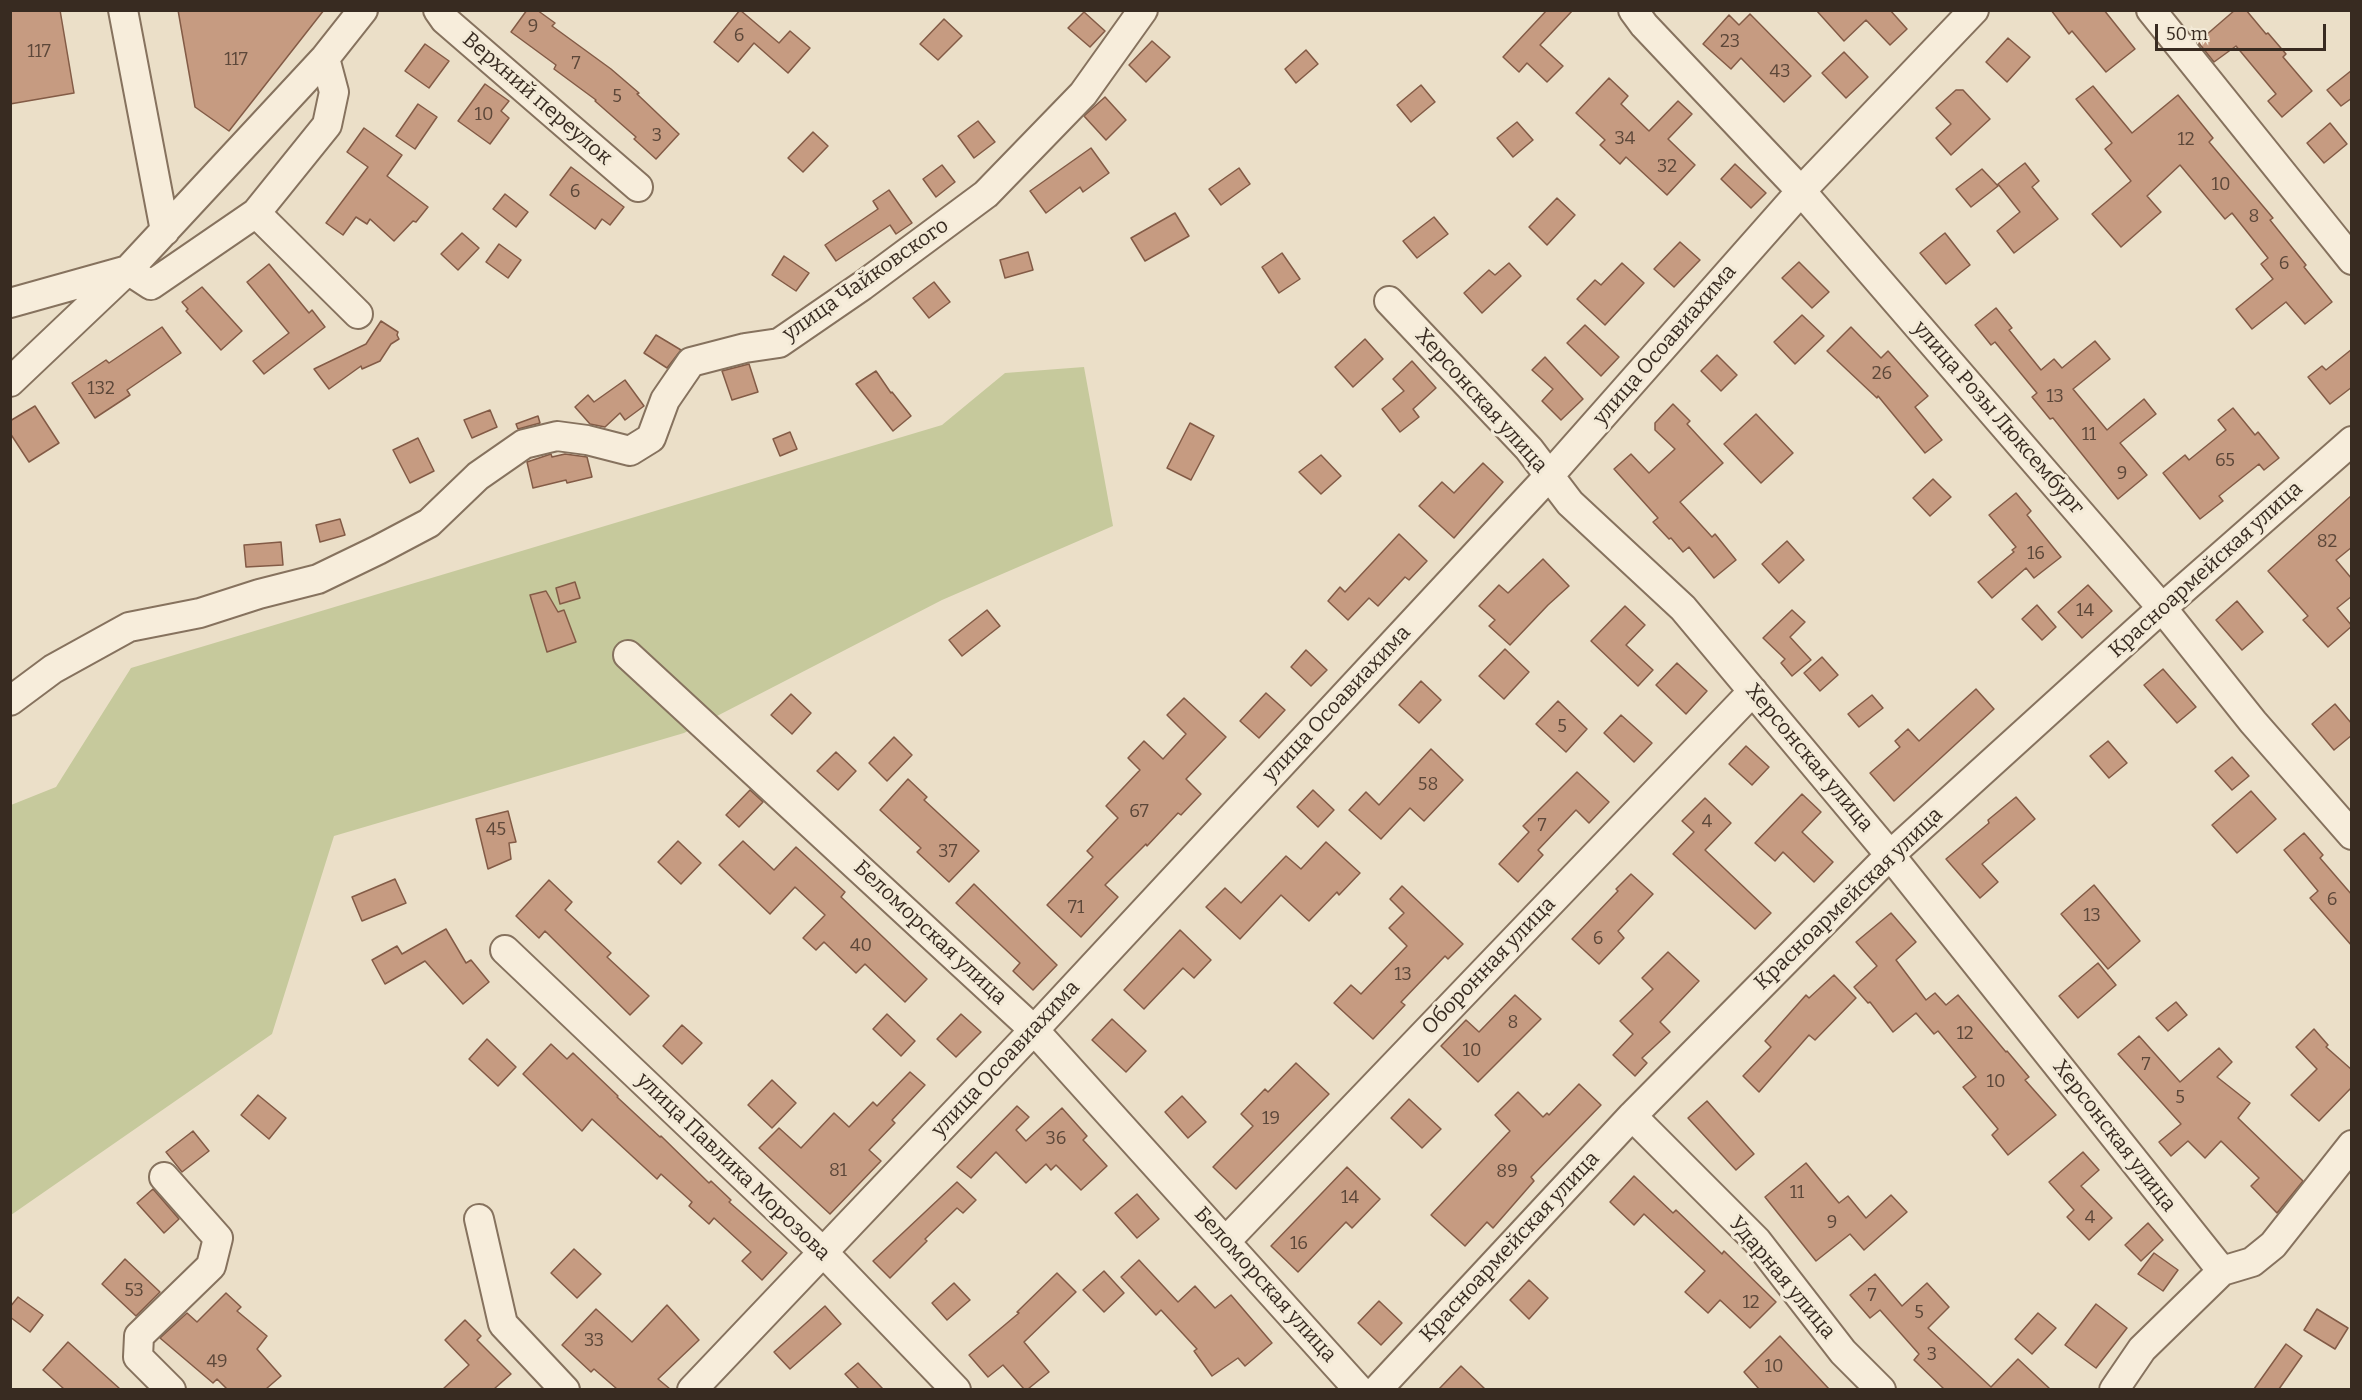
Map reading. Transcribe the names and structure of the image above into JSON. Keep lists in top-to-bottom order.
{
  "streets": {
    "street": [
      "Верхний переулок",
      "улица Чайковского",
      "улица Осоавиахима",
      "Херсонская улица",
      "улица Розы Люксембург",
      "Красноармейская улица",
      "Беломорская улица",
      "Оборонная улица",
      "улица Павлика Морозова",
      "Ударная улица"
    ]
  },
  "crossings": [
    ["улица Осоавиахима", "Херсонская улица"],
    ["улица Осоавиахима", "улица Розы Люксембург"],
    ["улица Осоавиахима", "Беломорская улица"],
    ["улица Осоавиахима", "улица Павлика Морозова"],
    ["Херсонская улица", "Красноармейская улица"],
    ["Херсонская улица", "Оборонная улица"],
    ["улица Розы Люксембург", "Красноармейская улица"],
    ["Красноармейская улица", "Ударная улица"],
    ["Беломорская улица", "Оборонная улица"]
  ],
  "house_numbers": [
    "9",
    "6",
    "23",
    "117",
    "117",
    "7",
    "43",
    "5",
    "10",
    "3",
    "34",
    "12",
    "32",
    "10",
    "6",
    "8",
    "6",
    "26",
    "132",
    "13",
    "11",
    "65",
    "9",
    "82",
    "16",
    "14",
    "5",
    "58",
    "67",
    "4",
    "7",
    "45",
    "37",
    "6",
    "71",
    "13",
    "6",
    "40",
    "13",
    "8",
    "12",
    "10",
    "7",
    "10",
    "5",
    "19",
    "36",
    "81",
    "89",
    "11",
    "14",
    "4",
    "9",
    "16",
    "53",
    "7",
    "12",
    "5",
    "33",
    "3",
    "49",
    "10"
  ],
  "scale_bar": "50 m"
}
